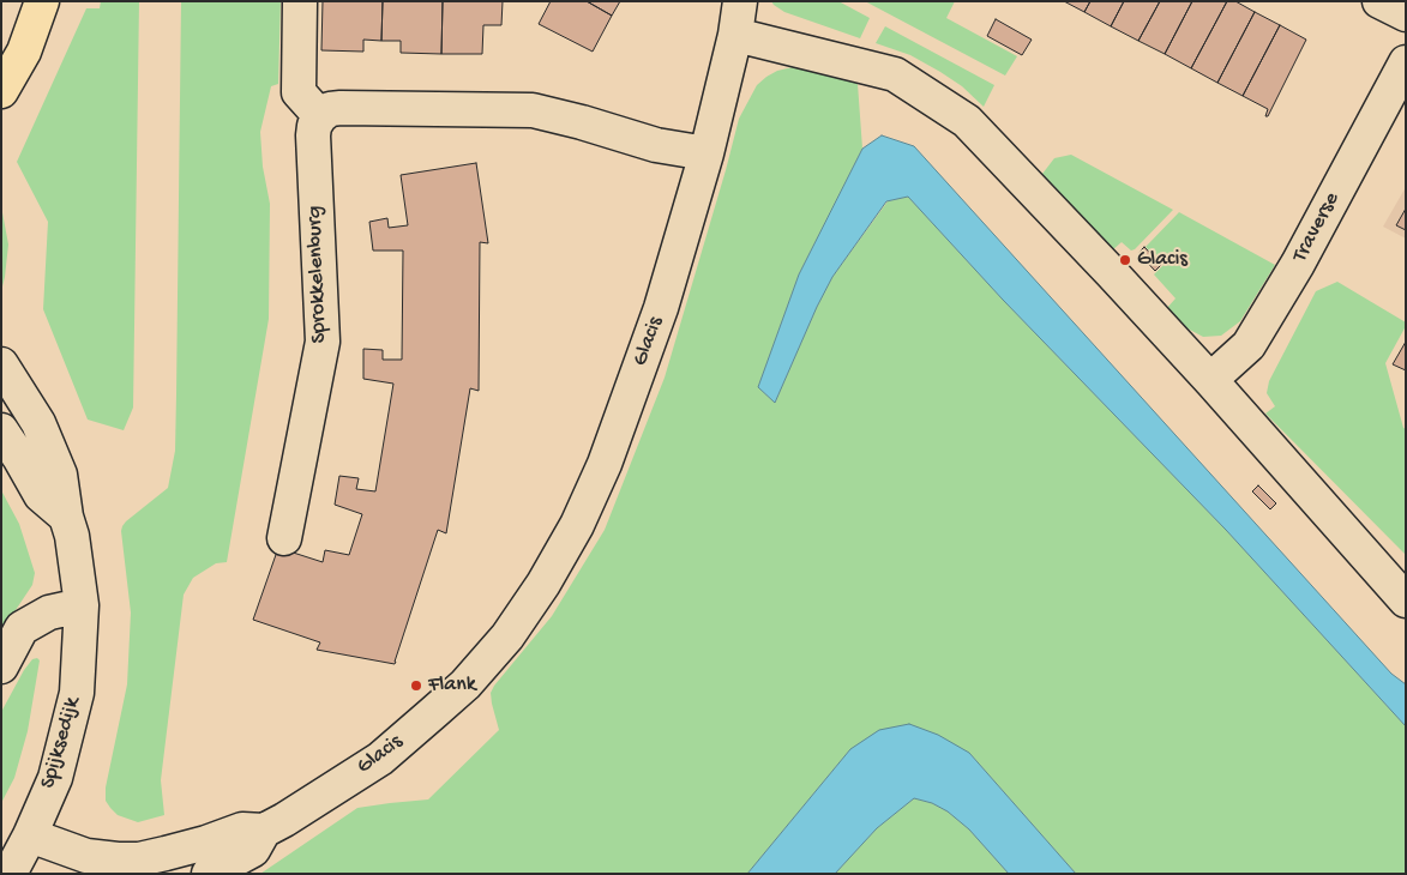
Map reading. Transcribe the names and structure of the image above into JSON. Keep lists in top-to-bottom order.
{
  "streets": {
    "street": [
      "Traverse",
      "Sprokkelenburg",
      "Glacis",
      "Spijksedijk"
    ]
  },
  "crossings": [
    ["Glacis", "Spijksedijk"]
  ],
  "places": ["Glacis", "Flank"]
}
